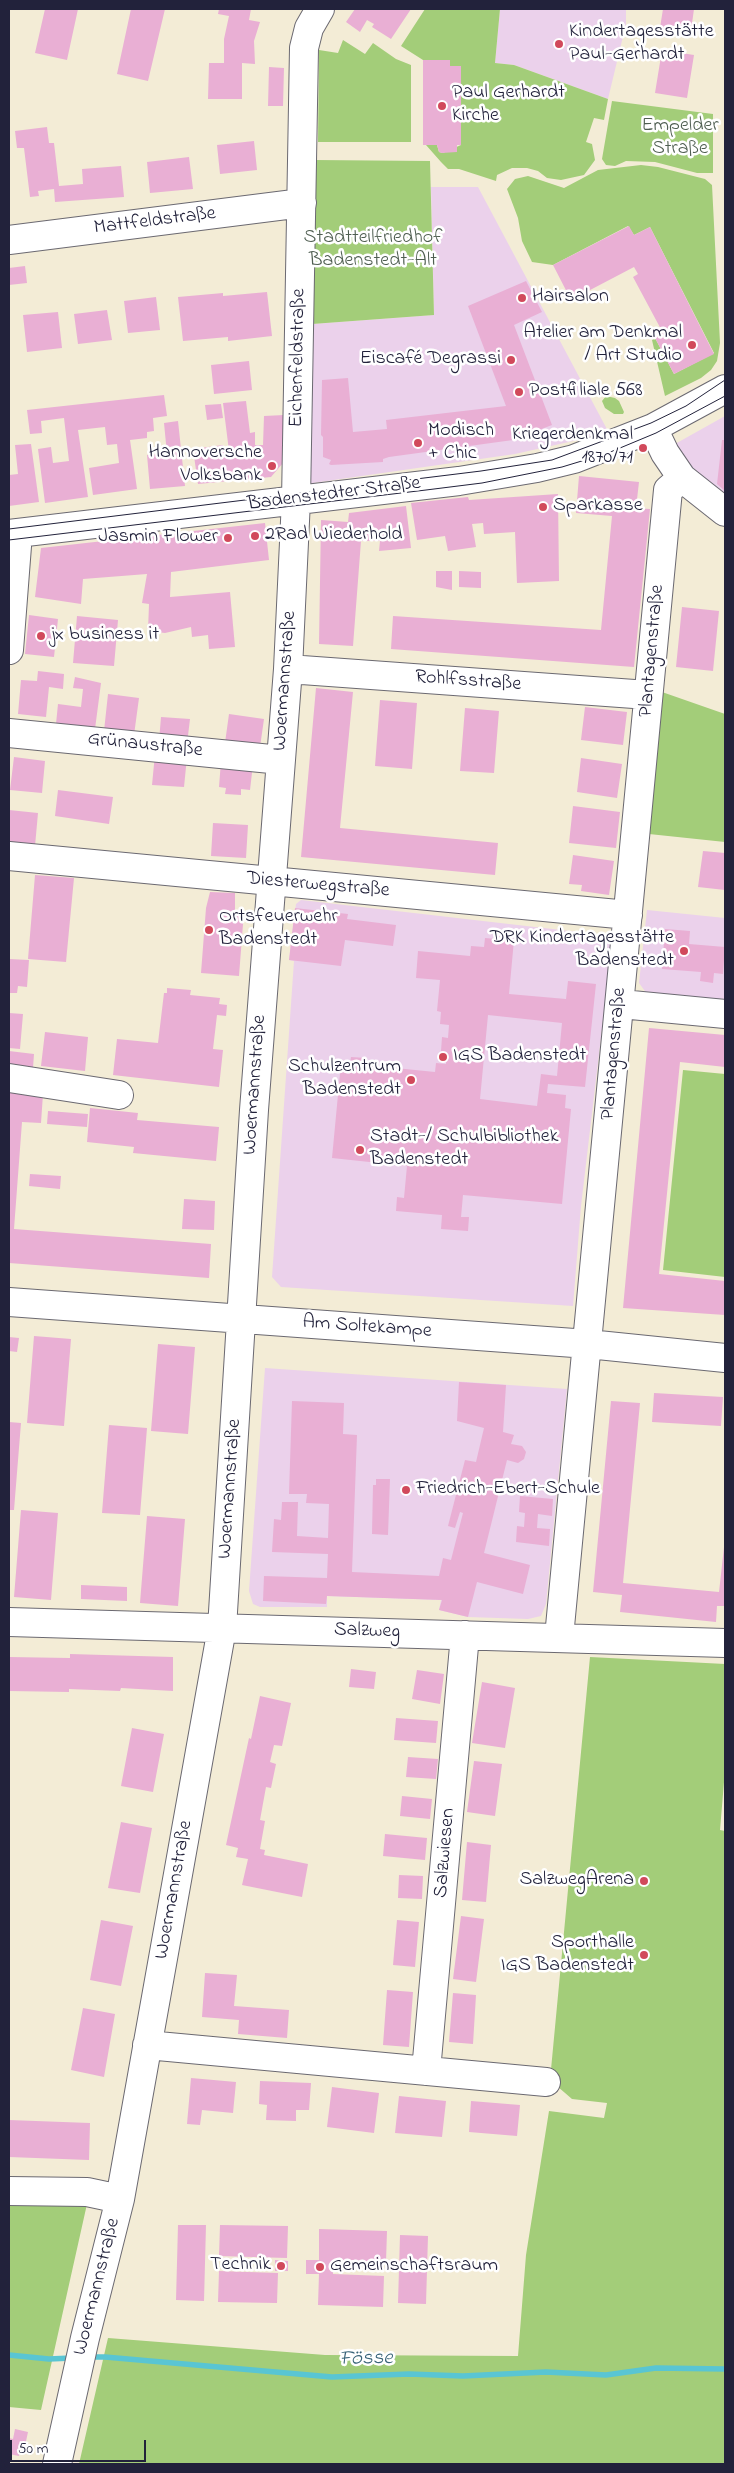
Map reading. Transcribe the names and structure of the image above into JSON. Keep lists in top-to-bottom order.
{
  "streets": {
    "street": [
      "Mattfeldstraße",
      "Eichenfeldstraße",
      "Badenstedter Straße",
      "Plantagenstraße",
      "Woermannstraße",
      "Rohlfsstraße",
      "Grünaustraße",
      "Diesterwegstraße",
      "Am Soltekampe",
      "Salzweg",
      "Salzwiesen"
    ]
  },
  "crossings": [
    ["Mattfeldstraße", "Eichenfeldstraße"],
    ["Eichenfeldstraße", "Badenstedter Straße"],
    ["Eichenfeldstraße", "Woermannstraße"],
    ["Badenstedter Straße", "Woermannstraße"],
    ["Plantagenstraße", "Rohlfsstraße"],
    ["Plantagenstraße", "Diesterwegstraße"],
    ["Plantagenstraße", "Am Soltekampe"],
    ["Plantagenstraße", "Salzweg"],
    ["Woermannstraße", "Rohlfsstraße"],
    ["Woermannstraße", "Grünaustraße"],
    ["Woermannstraße", "Diesterwegstraße"],
    ["Woermannstraße", "Am Soltekampe"],
    ["Woermannstraße", "Salzweg"],
    ["Salzweg", "Salzwiesen"]
  ],
  "water": ["Fösse"],
  "parks": ["Empelder Straße", "Stadtteilfriedhof Badenstedt-Alt"],
  "places": [
    "Kindertagesstätte Paul-Gerhardt",
    "Paul Gerhardt Kirche",
    "Hairsalon",
    "Atelier am Denkmal / Art Studio",
    "Eiscafé Degrassi",
    "Postfiliale 568",
    "Modisch + Chic",
    "Kriegerdenkmal 1870/71",
    "Hannoversche Volksbank",
    "Sparkasse",
    "2Rad Wiederhold",
    "Jasmin Flower",
    "jx business it",
    "Ortsfeuerwehr Badenstedt",
    "DRK Kindertagesstätte Badenstedt",
    "IGS Badenstedt",
    "Schulzentrum Badenstedt",
    "Stadt-/ Schulbibliothek Badenstedt",
    "Friedrich-Ebert-Schule",
    "SalzwegArena",
    "Sporthalle IGS Badenstedt",
    "Technik",
    "Gemeinschaftsraum"
  ],
  "scale_bar": "50 m"
}
